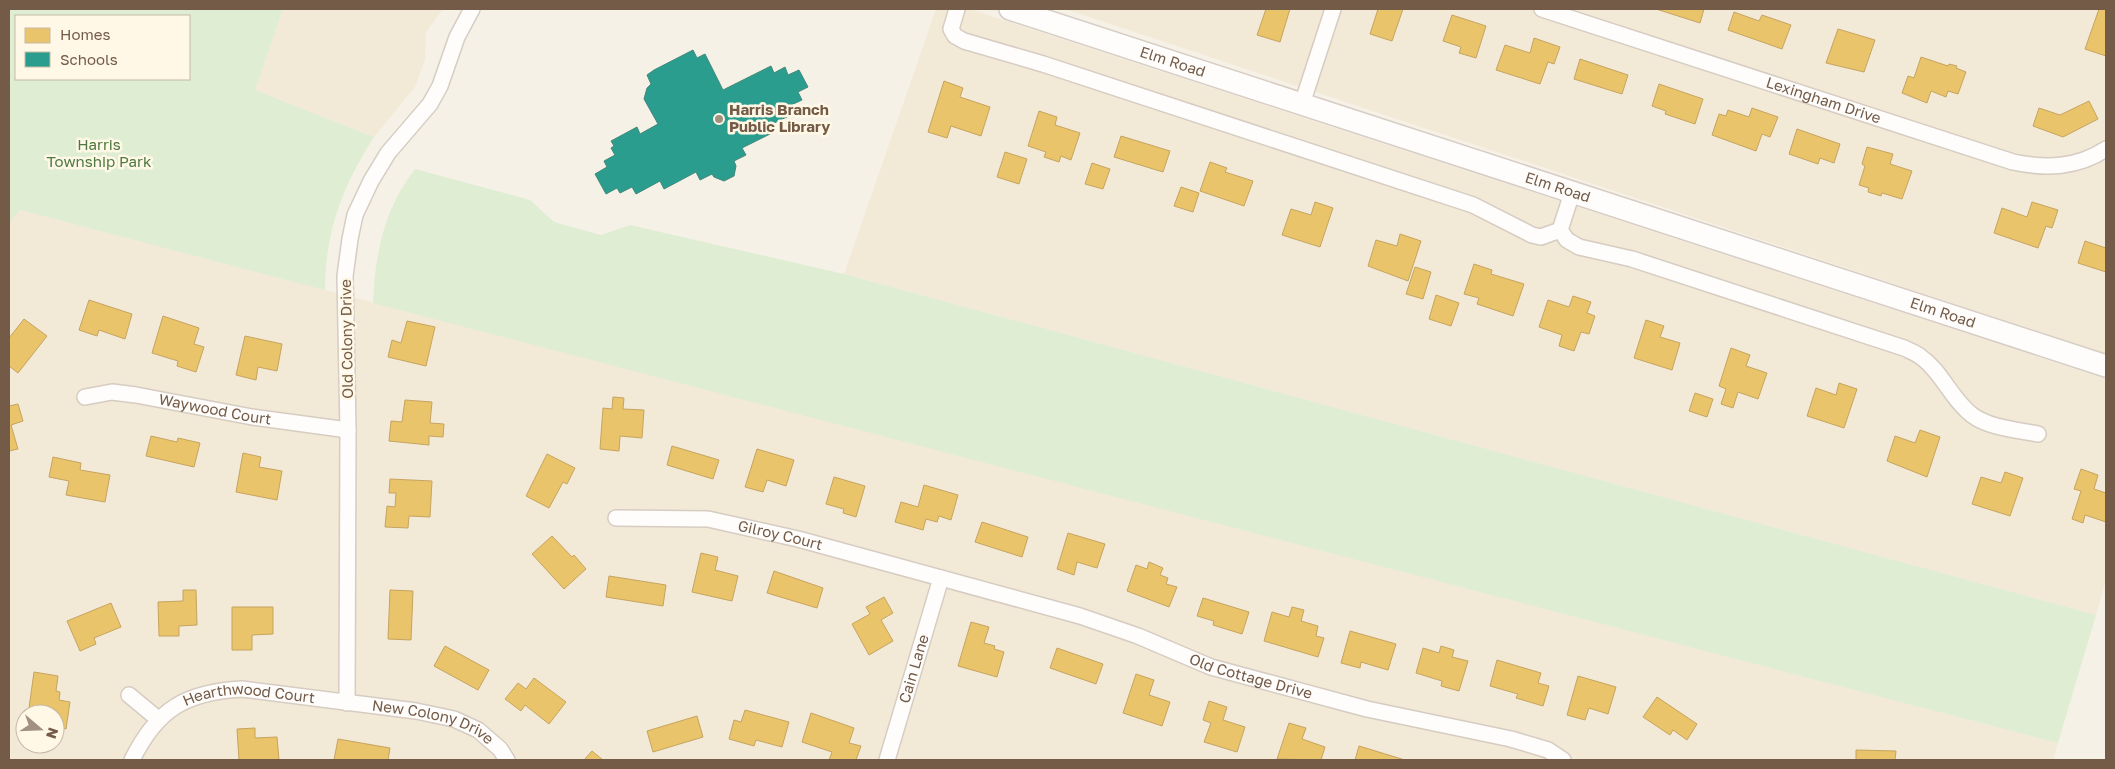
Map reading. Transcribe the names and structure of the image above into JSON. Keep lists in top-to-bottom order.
{
  "streets": {
    "street": [
      "Elm Road",
      "Lexingham Drive",
      "Old Colony Drive",
      "Waywood Court",
      "Gilroy Court",
      "Cain Lane",
      "Old Cottage Drive",
      "Hearthwood Court",
      "New Colony Drive"
    ]
  },
  "crossings": [
    ["Old Colony Drive", "Waywood Court"],
    ["Old Colony Drive", "Hearthwood Court"],
    ["Old Colony Drive", "New Colony Drive"],
    ["Gilroy Court", "Cain Lane"],
    ["Gilroy Court", "Old Cottage Drive"],
    ["Cain Lane", "Old Cottage Drive"],
    ["Hearthwood Court", "New Colony Drive"]
  ],
  "parks": ["Harris Township Park"],
  "places": ["Harris Branch Public Library"],
  "legend": ["Homes", "Schools"],
  "north": "right"
}
